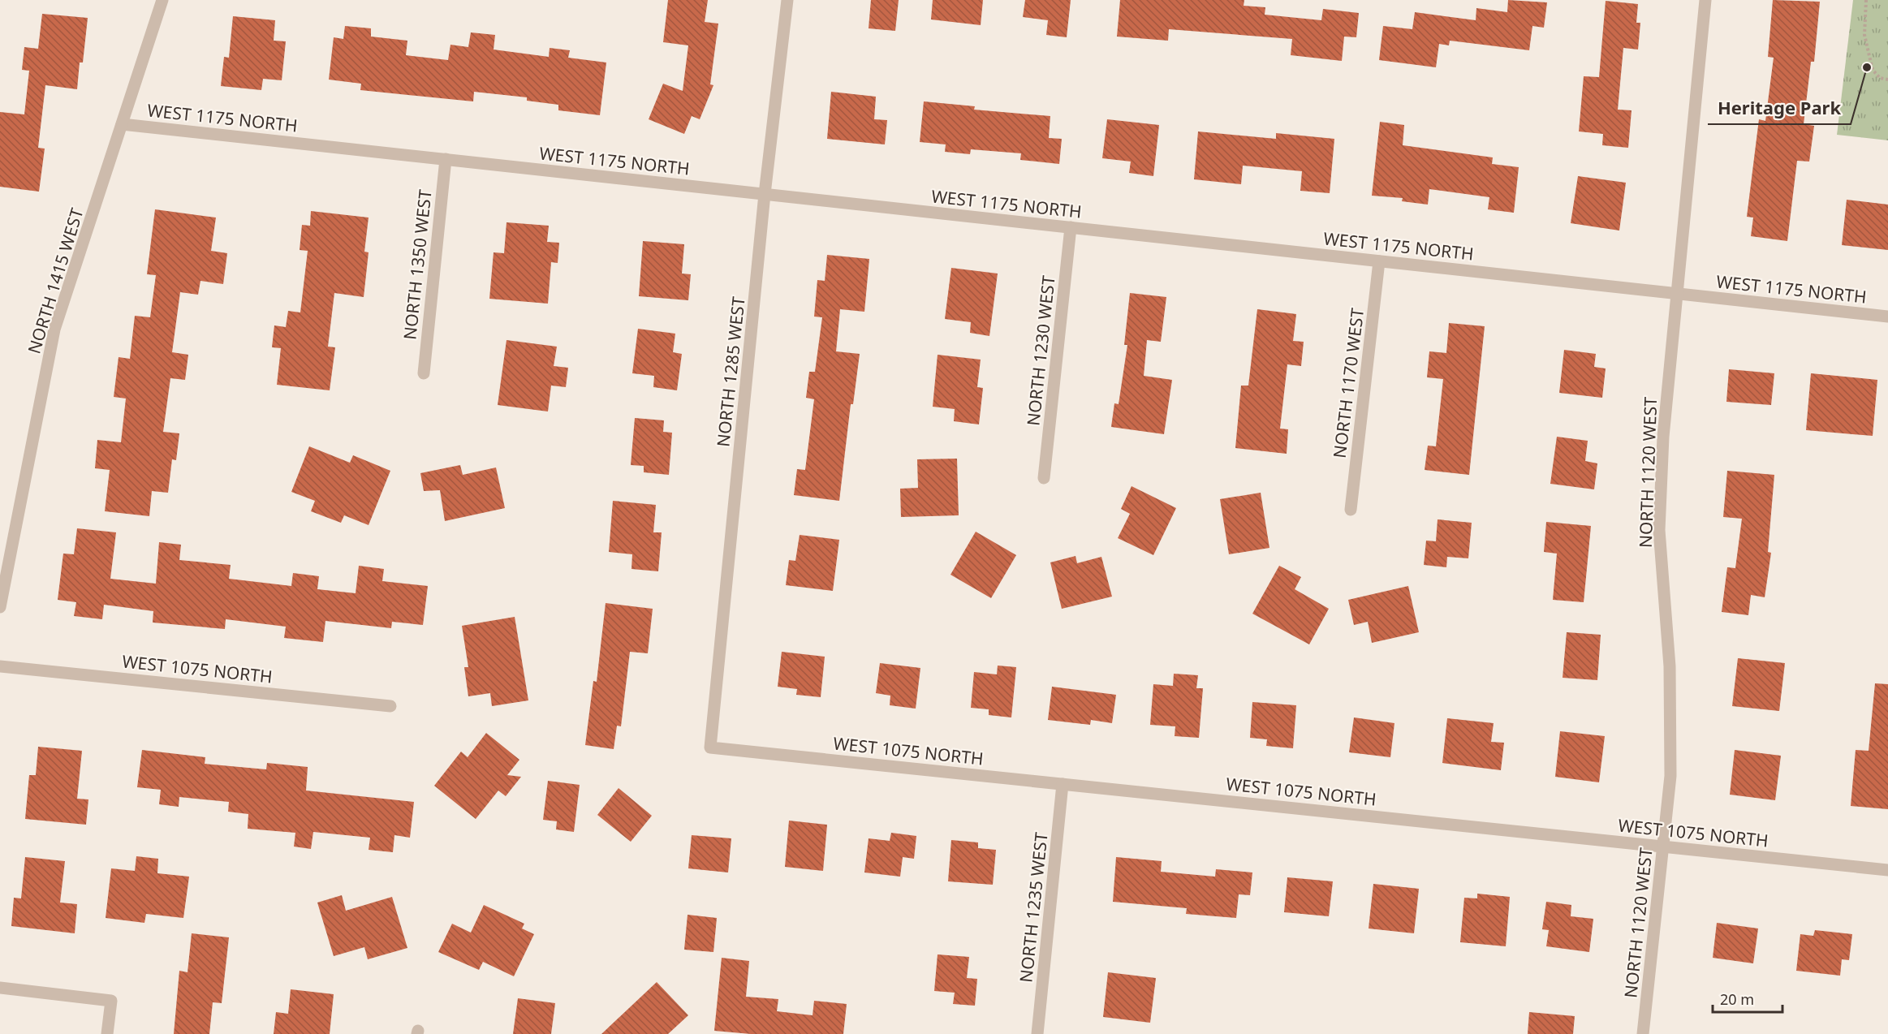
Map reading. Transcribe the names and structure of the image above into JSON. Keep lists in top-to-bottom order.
{
  "streets": {
    "street": [
      "WEST 1175 NORTH",
      "NORTH 1350 WEST",
      "NORTH 1415 WEST",
      "NORTH 1230 WEST",
      "NORTH 1285 WEST",
      "NORTH 1170 WEST",
      "NORTH 1120 WEST",
      "WEST 1075 NORTH",
      "NORTH 1235 WEST"
    ]
  },
  "crossings": [
    ["WEST 1175 NORTH", "NORTH 1350 WEST"],
    ["WEST 1175 NORTH", "NORTH 1415 WEST"],
    ["WEST 1175 NORTH", "NORTH 1230 WEST"],
    ["WEST 1175 NORTH", "NORTH 1285 WEST"],
    ["WEST 1175 NORTH", "NORTH 1170 WEST"],
    ["WEST 1175 NORTH", "NORTH 1120 WEST"],
    ["NORTH 1285 WEST", "WEST 1075 NORTH"],
    ["NORTH 1120 WEST", "WEST 1075 NORTH"],
    ["WEST 1075 NORTH", "NORTH 1235 WEST"]
  ],
  "places": ["Heritage Park"],
  "scale_bar": "20 m"
}
